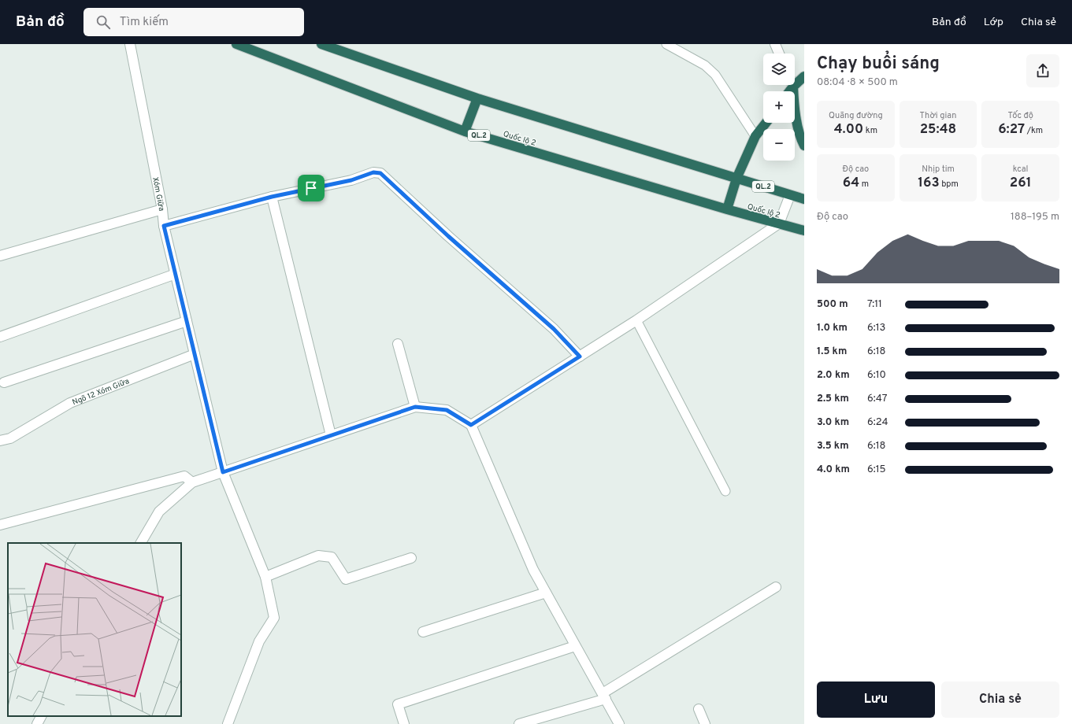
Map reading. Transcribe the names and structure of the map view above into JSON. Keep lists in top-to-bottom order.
{
  "streets": {
    "highway": ["QL.2", "Quốc lộ 2"],
    "street": ["Xóm Giữa", "Ngõ 12 Xóm Giữa"]
  },
  "crossings": [
    ["Xóm Giữa", "Ngõ 12 Xóm Giữa"]
  ],
  "page": {
    "header": "Bản đồ",
    "search": "Tìm kiếm",
    "nav": ["Bản đồ", "Lớp", "Chia sẻ"],
    "heading": ["Chạy buổi sáng", "08:04 · 8 × 500 m"],
    "map_buttons": ["+", "−"],
    "stats": [
      ["Quãng đường", "4.00 km"],
      ["Thời gian", "25:48"],
      ["Tốc độ", "6:27 /km"],
      ["Độ cao", "64 m"],
      ["Nhịp tim", "163 bpm"],
      ["kcal", "261"]
    ],
    "chart": ["Độ cao", "188–195 m"],
    "list": [
      {
        "name": "500 m",
        "note": "7:11"
      },
      {
        "name": "1.0 km",
        "note": "6:13"
      },
      {
        "name": "1.5 km",
        "note": "6:18"
      },
      {
        "name": "2.0 km",
        "note": "6:10"
      },
      {
        "name": "2.5 km",
        "note": "6:47"
      },
      {
        "name": "3.0 km",
        "note": "6:24"
      },
      {
        "name": "3.5 km",
        "note": "6:18"
      },
      {
        "name": "4.0 km",
        "note": "6:15"
      }
    ],
    "buttons": ["Lưu", "Chia sẻ"]
  }
}
